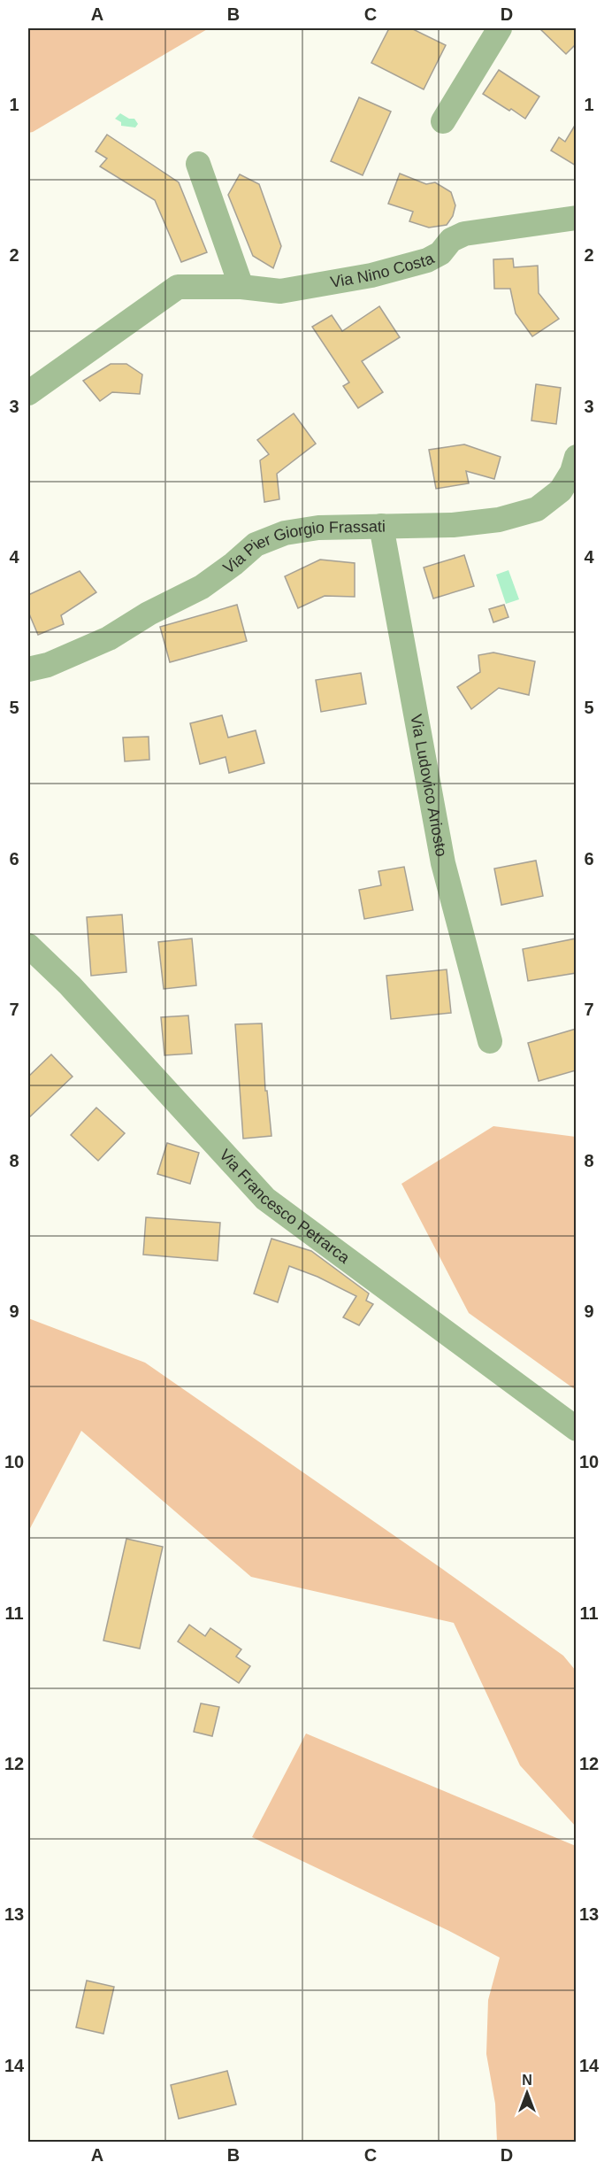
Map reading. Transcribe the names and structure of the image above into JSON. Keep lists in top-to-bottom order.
{
  "streets": {
    "street": [
      "Via Nino Costa",
      "Via Pier Giorgio Frassati",
      "Via Ludovico Ariosto",
      "Via Francesco Petrarca"
    ]
  },
  "crossings": [
    ["Via Pier Giorgio Frassati", "Via Ludovico Ariosto"]
  ],
  "north": "top",
  "grid": {
    "columns": [
      "A",
      "B",
      "C",
      "D"
    ],
    "rows": [
      "1",
      "2",
      "3",
      "4",
      "5",
      "6",
      "7",
      "8",
      "9",
      "10",
      "11",
      "12",
      "13",
      "14"
    ]
  }
}
